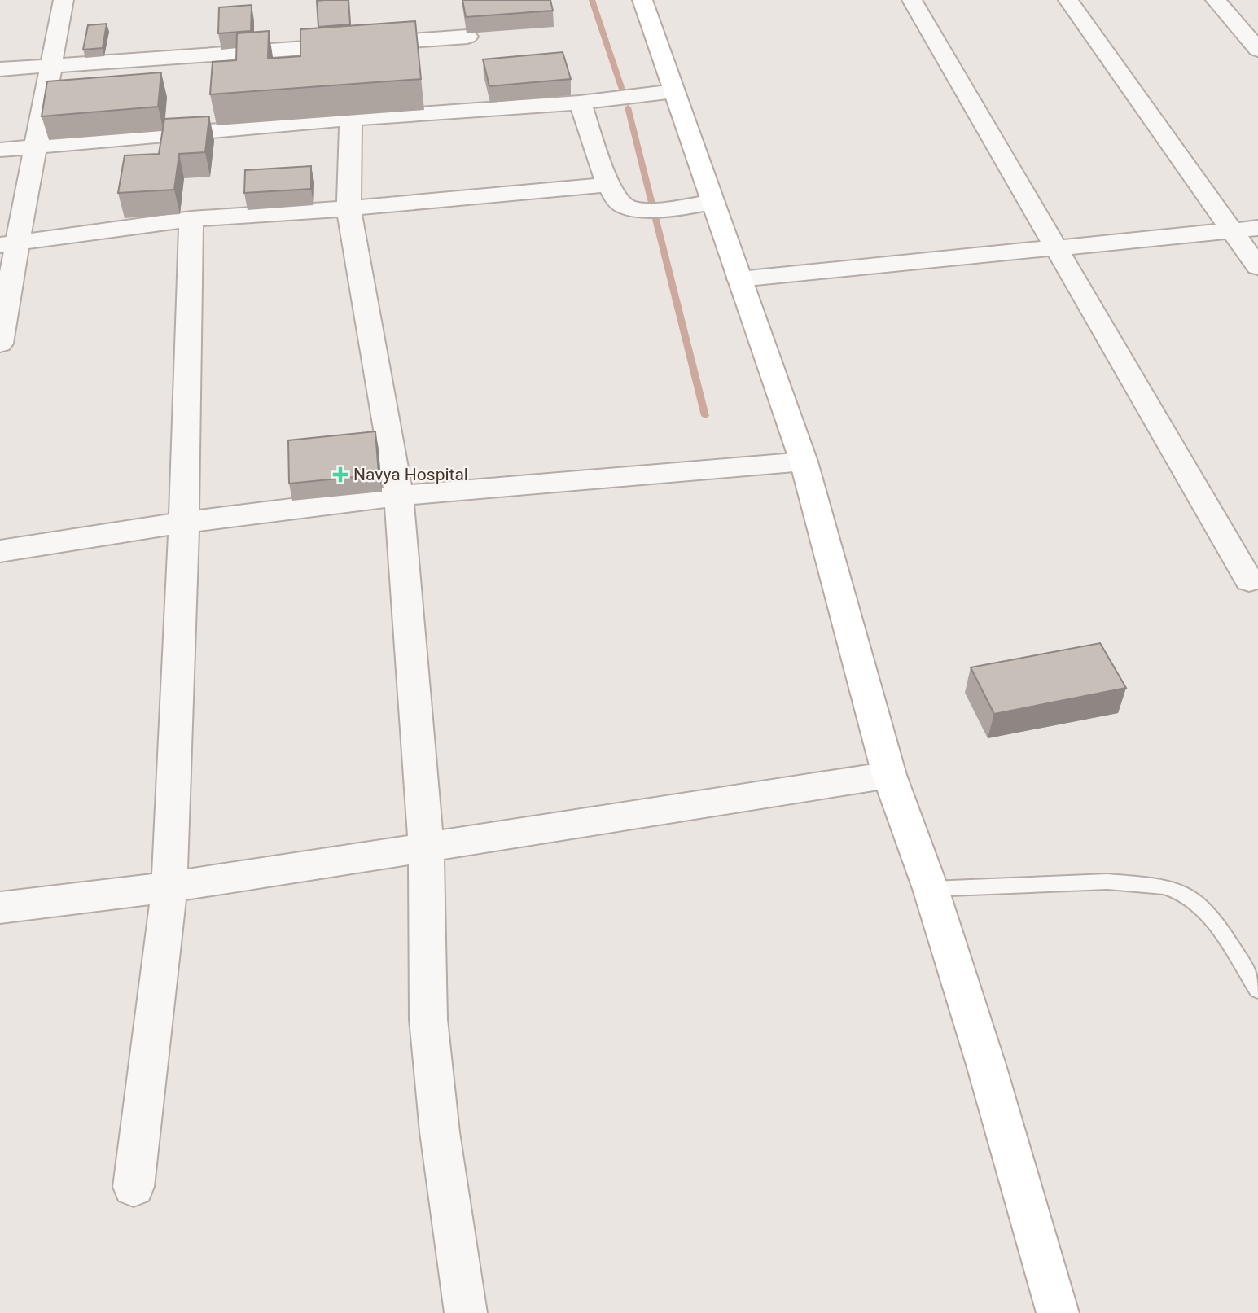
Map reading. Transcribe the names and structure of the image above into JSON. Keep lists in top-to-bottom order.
{
  "places": {
    "health": ["Navya Hospital"]
  }
}
